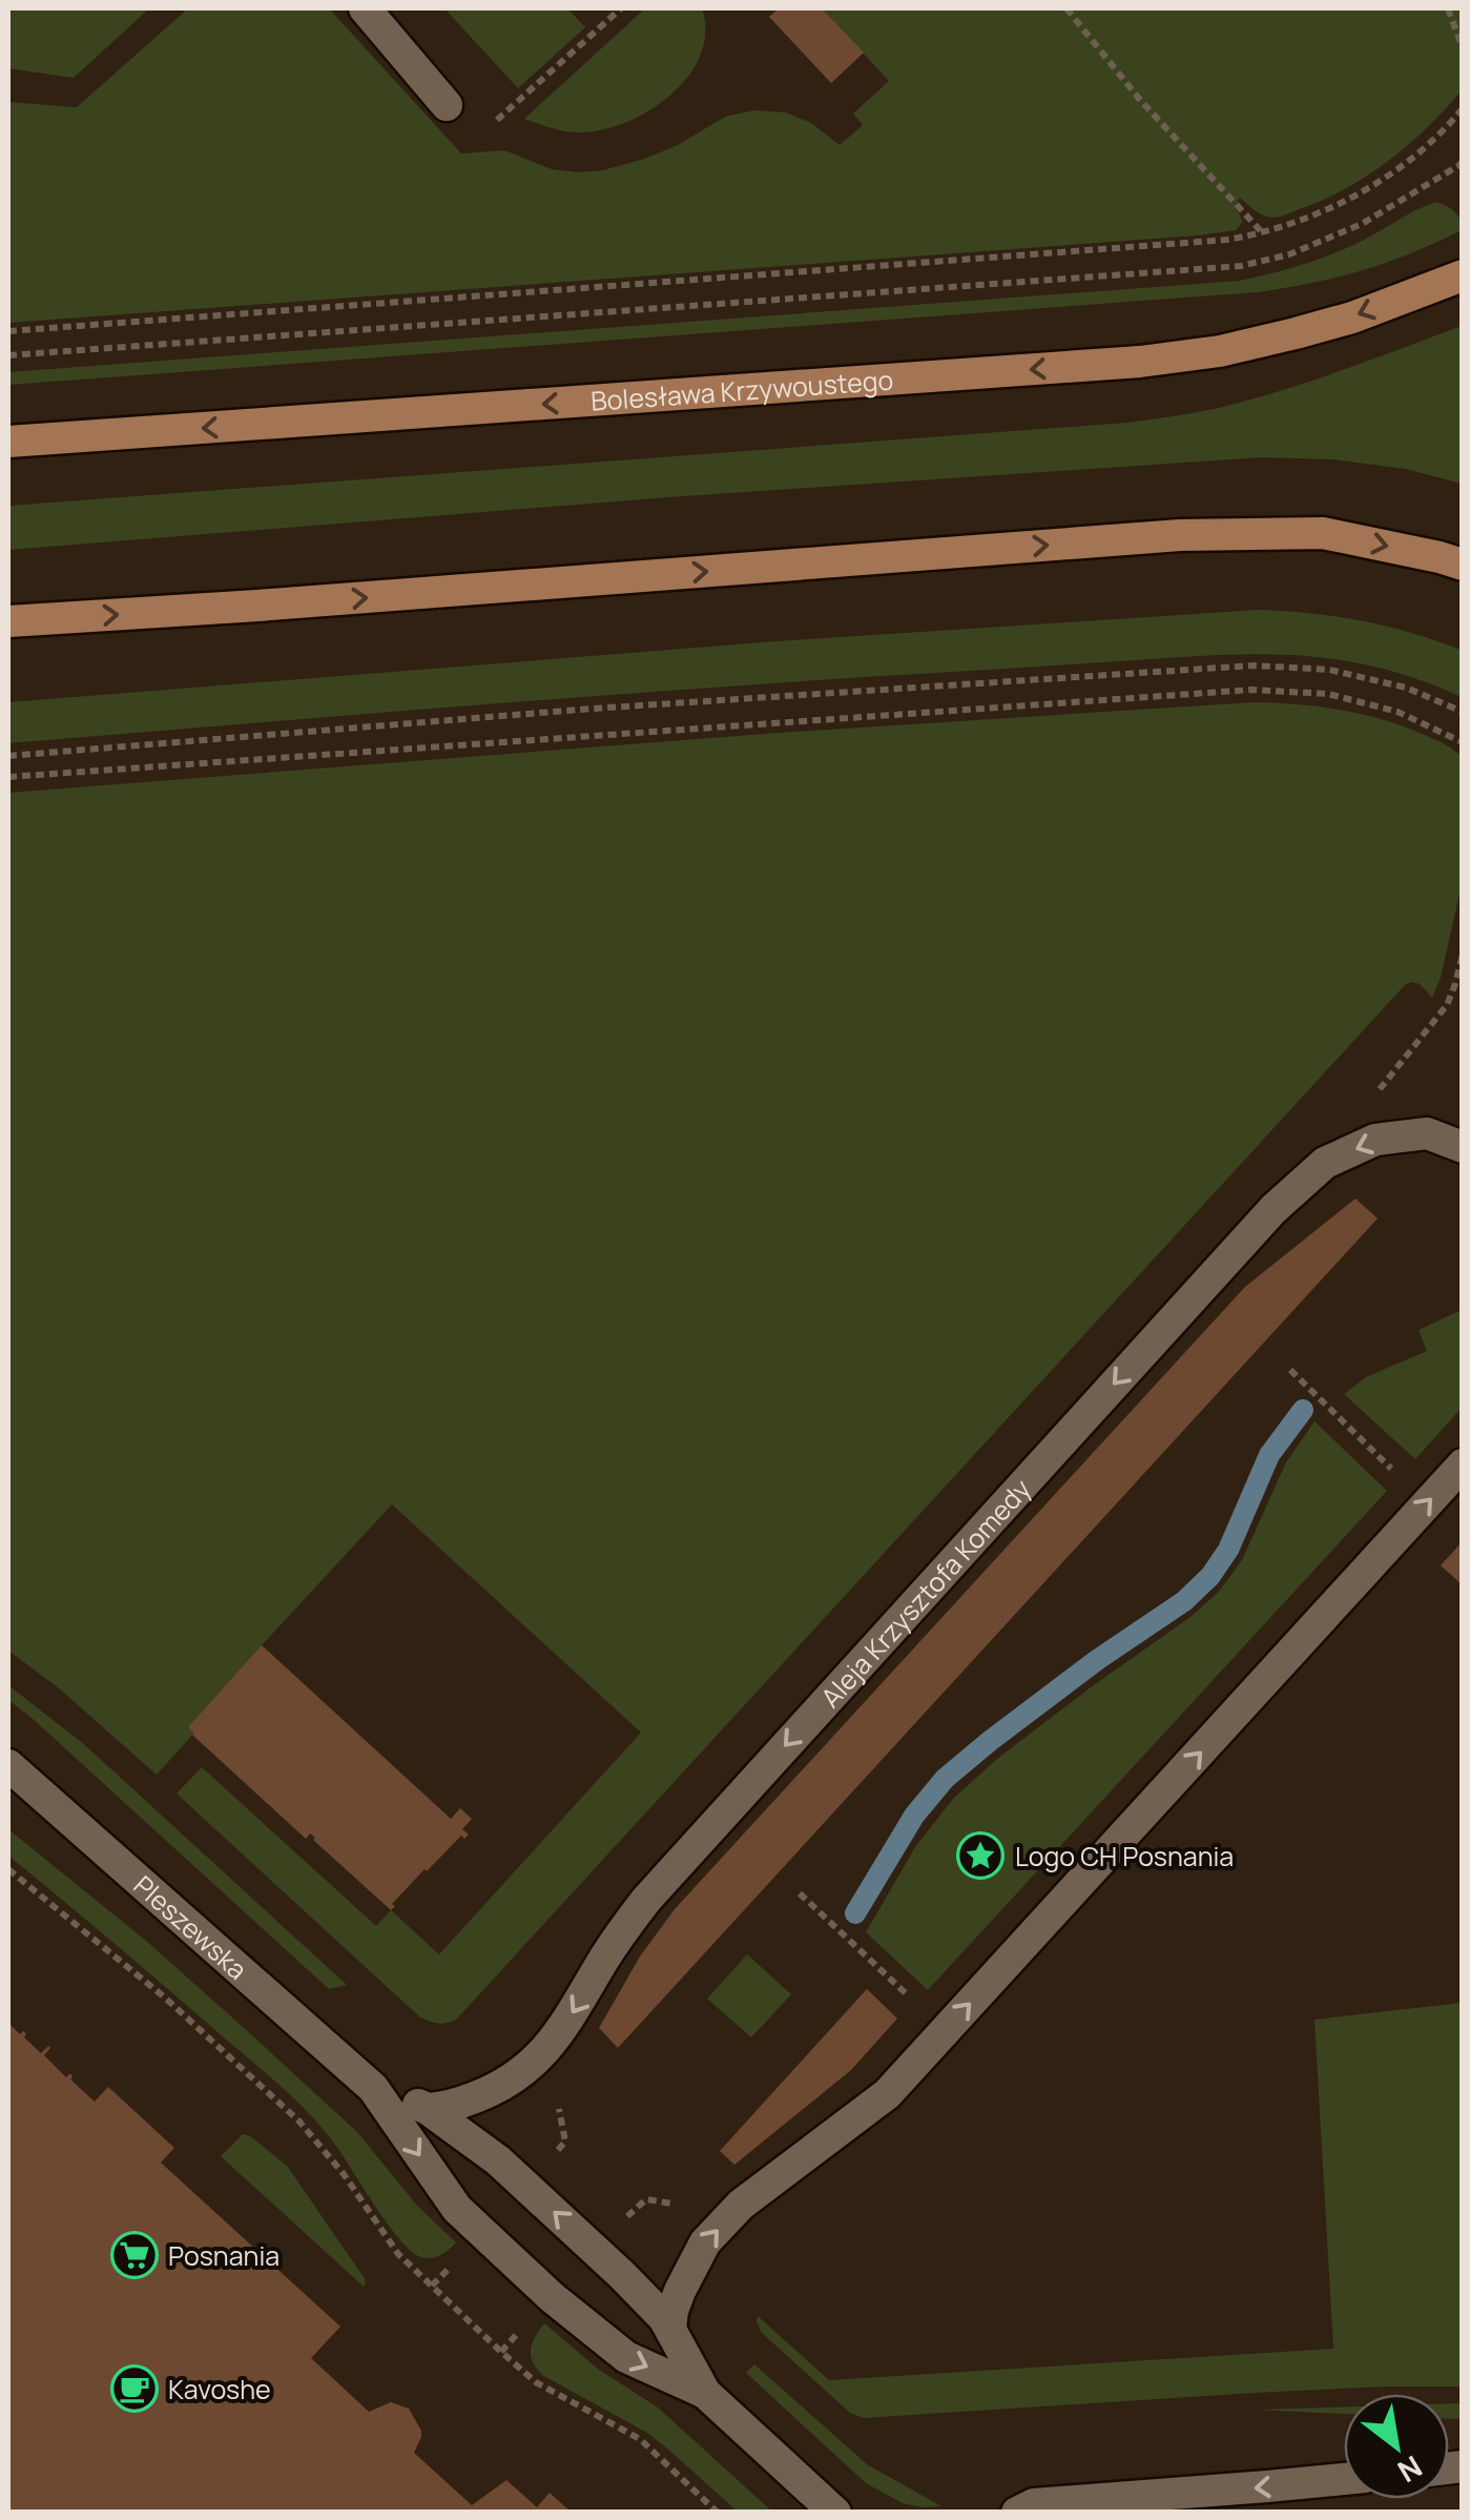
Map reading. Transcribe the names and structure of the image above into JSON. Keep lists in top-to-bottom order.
{
  "streets": {
    "main road": ["Bolesława Krzywoustego"],
    "street": ["Aleja Krzysztofa Komedy", "Pleszewska"]
  },
  "crossings": [
    ["Aleja Krzysztofa Komedy", "Pleszewska"]
  ],
  "one_way": ["Aleja Krzysztofa Komedy"],
  "places": {
    "place": ["Logo CH Posnania"],
    "supermarket": ["Posnania"],
    "cafe": ["Kavoshe"]
  },
  "north": "bottom right"
}
